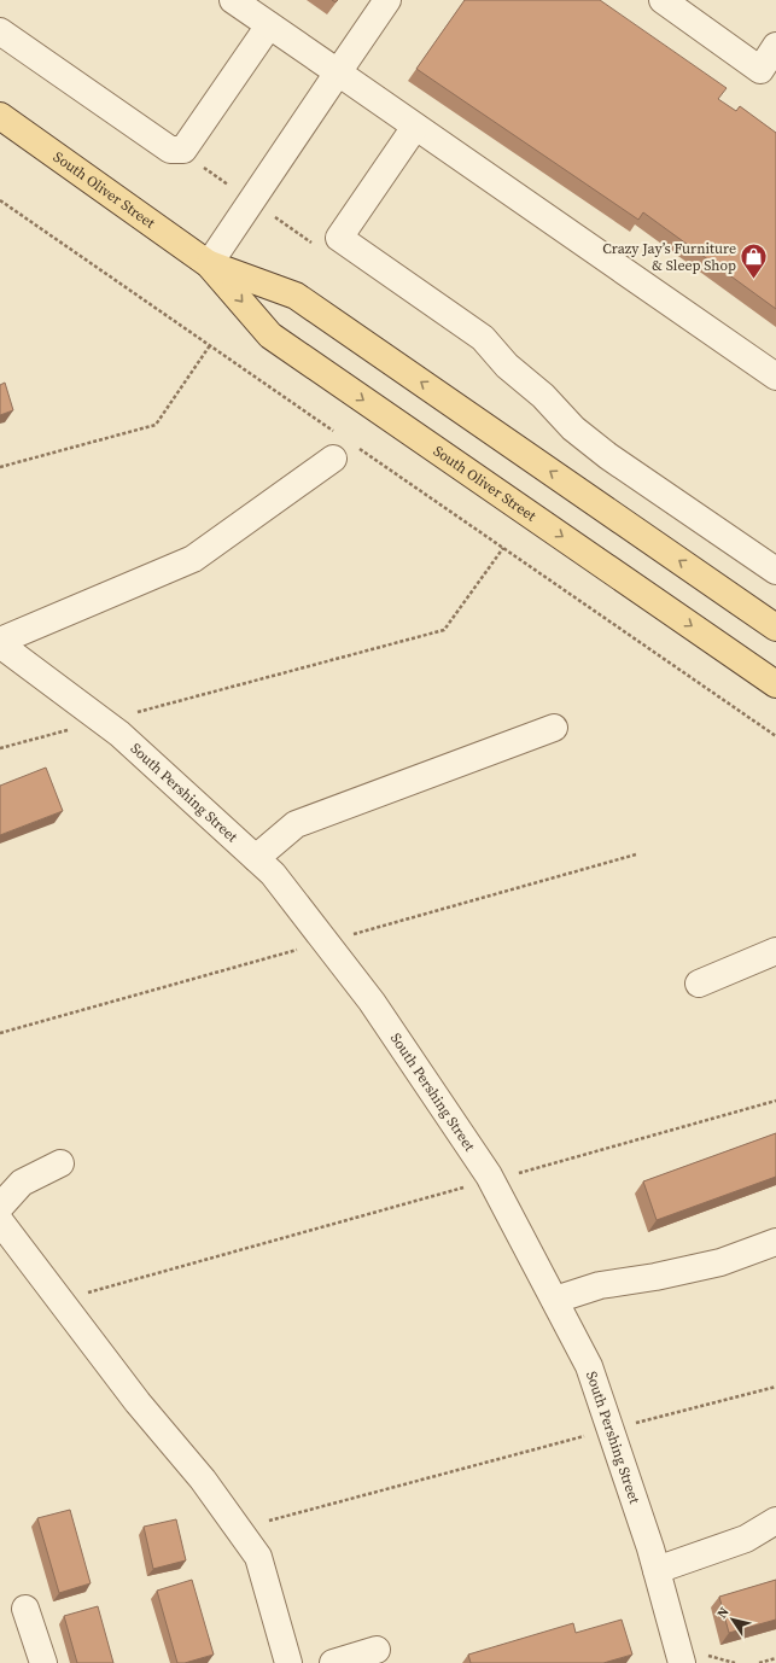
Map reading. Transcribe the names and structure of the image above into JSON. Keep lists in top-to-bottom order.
{
  "streets": {
    "main road": ["South Oliver Street"],
    "street": ["South Pershing Street"]
  },
  "places": {
    "shop": ["Crazy Jay’s Furniture & Sleep Shop"]
  },
  "north": "top left"
}
